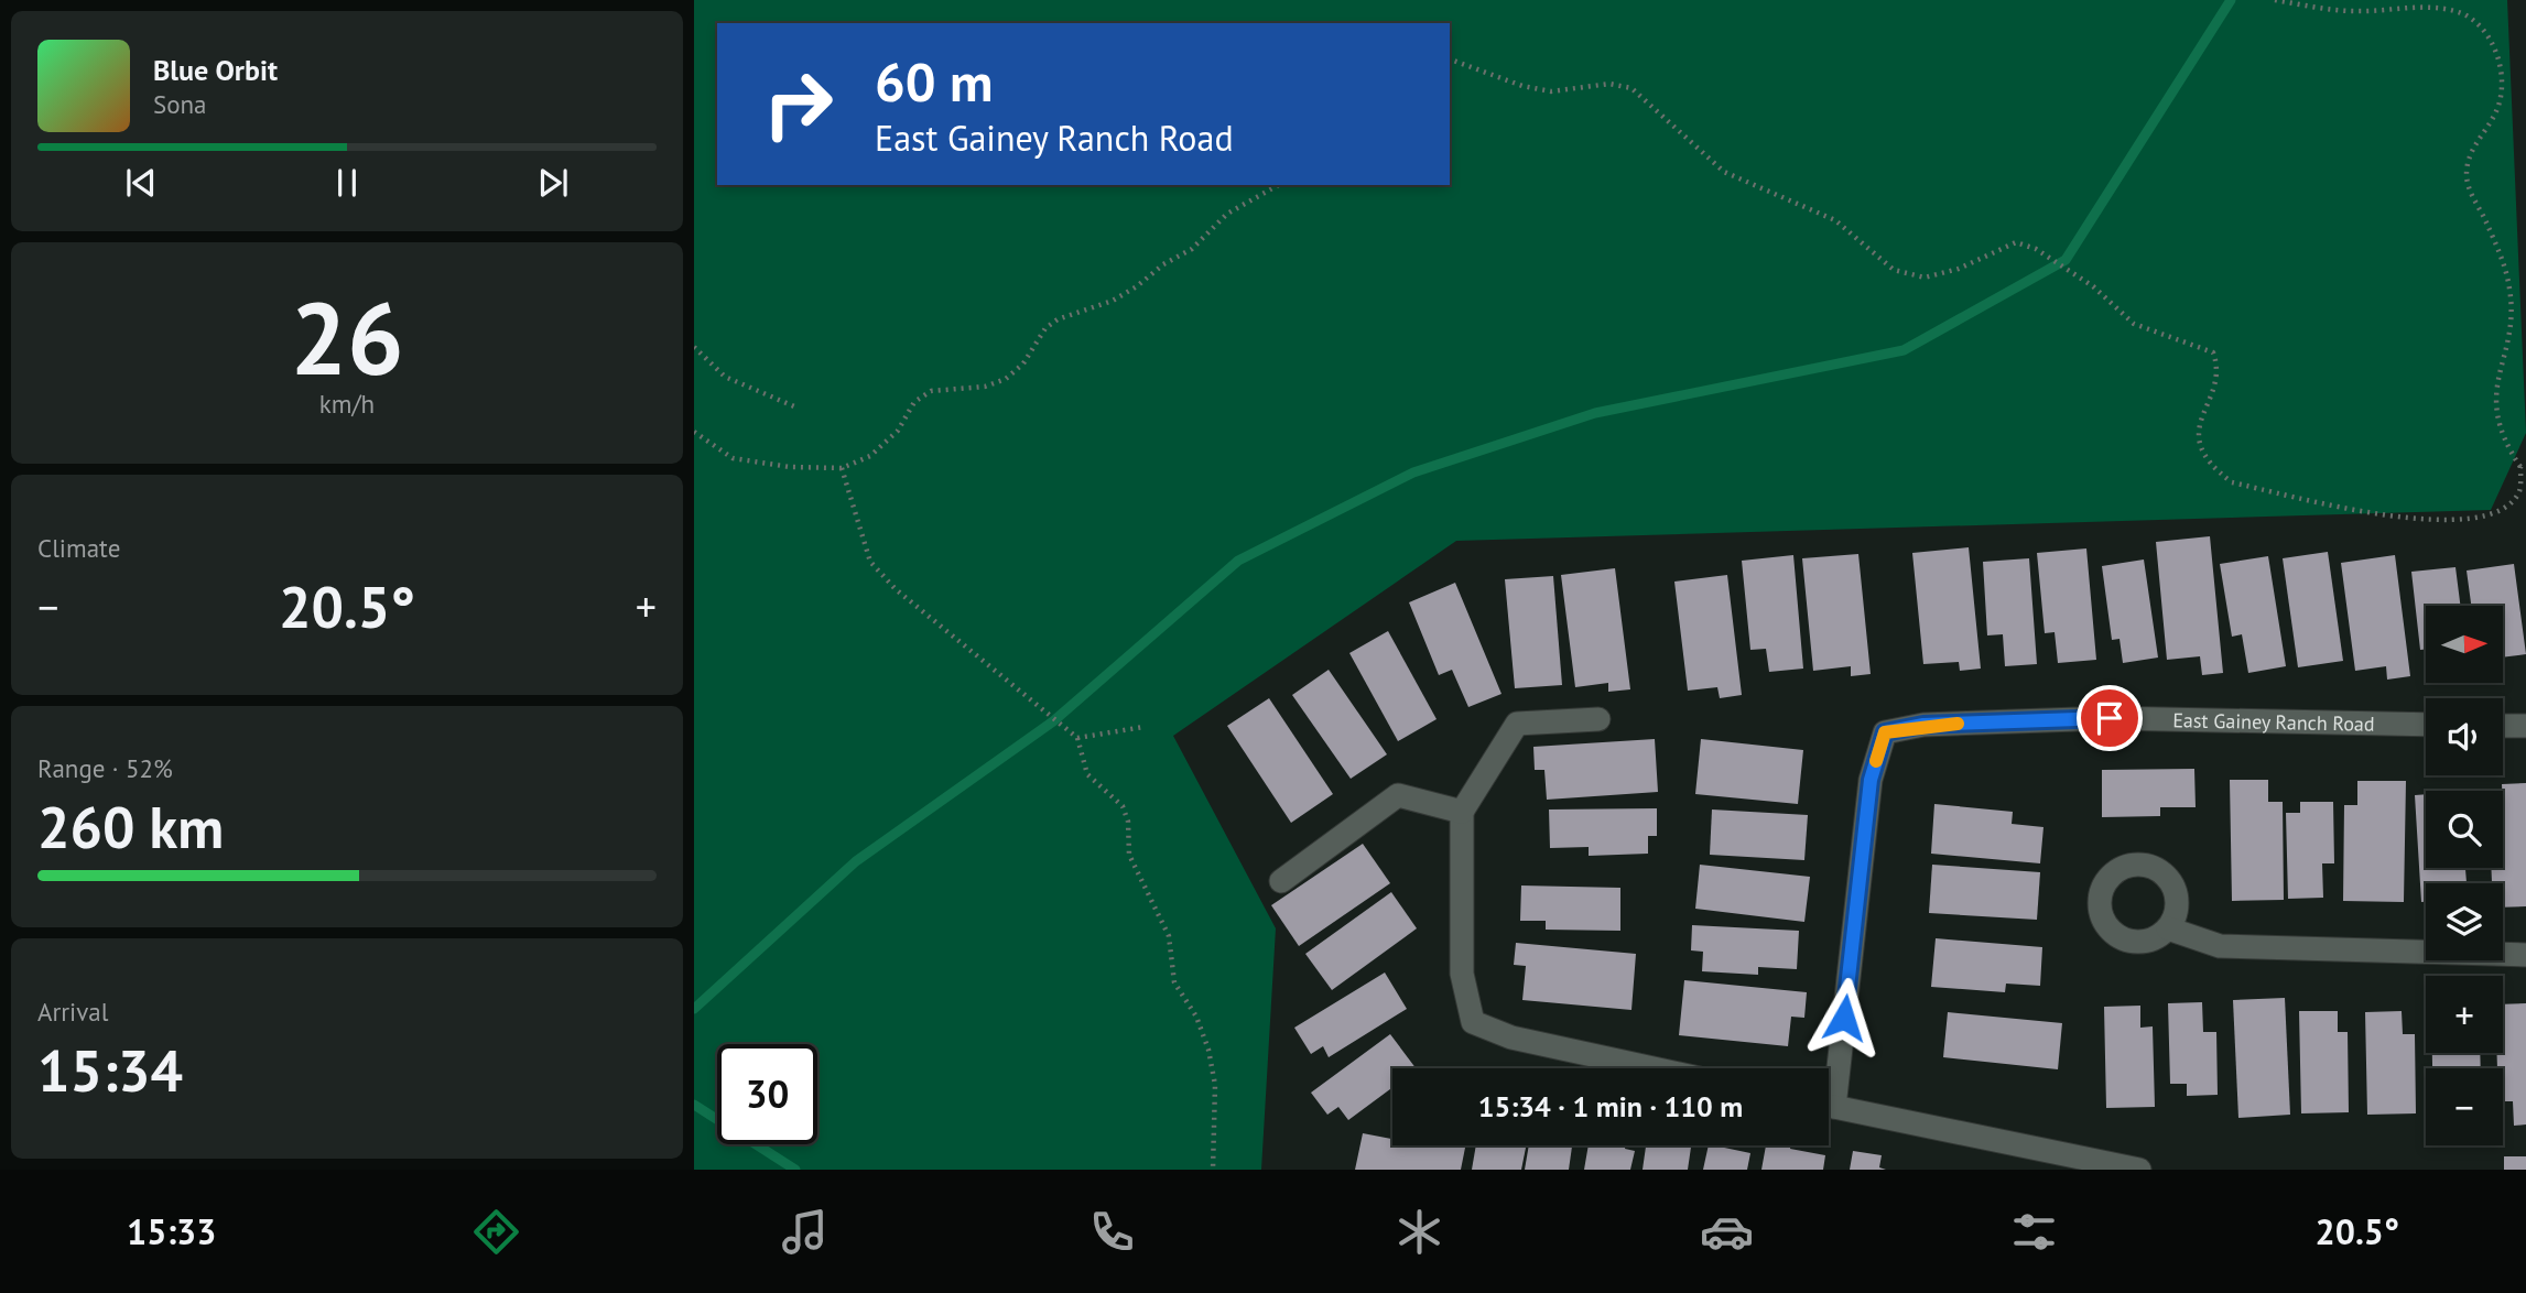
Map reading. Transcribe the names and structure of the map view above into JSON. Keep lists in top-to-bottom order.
{
  "streets": {
    "street": ["East Gainey Ranch Road"]
  },
  "north": "right",
  "page": {
    "turn": ["60 m", "East Gainey Ranch Road"],
    "song": ["Blue Orbit", "Sona"],
    "tile": [
      ["26", "km/h"],
      "Climate",
      ["Range · 52%", "260 km"],
      ["Arrival", "15:34"]
    ],
    "heat": ["−", "20.5°", "+"],
    "map_buttons": ["+", "−"],
    "limit": "30",
    "trip": "15:34 · 1 min · 110 m",
    "tabs": ["15:33", "20.5°"]
  }
}
